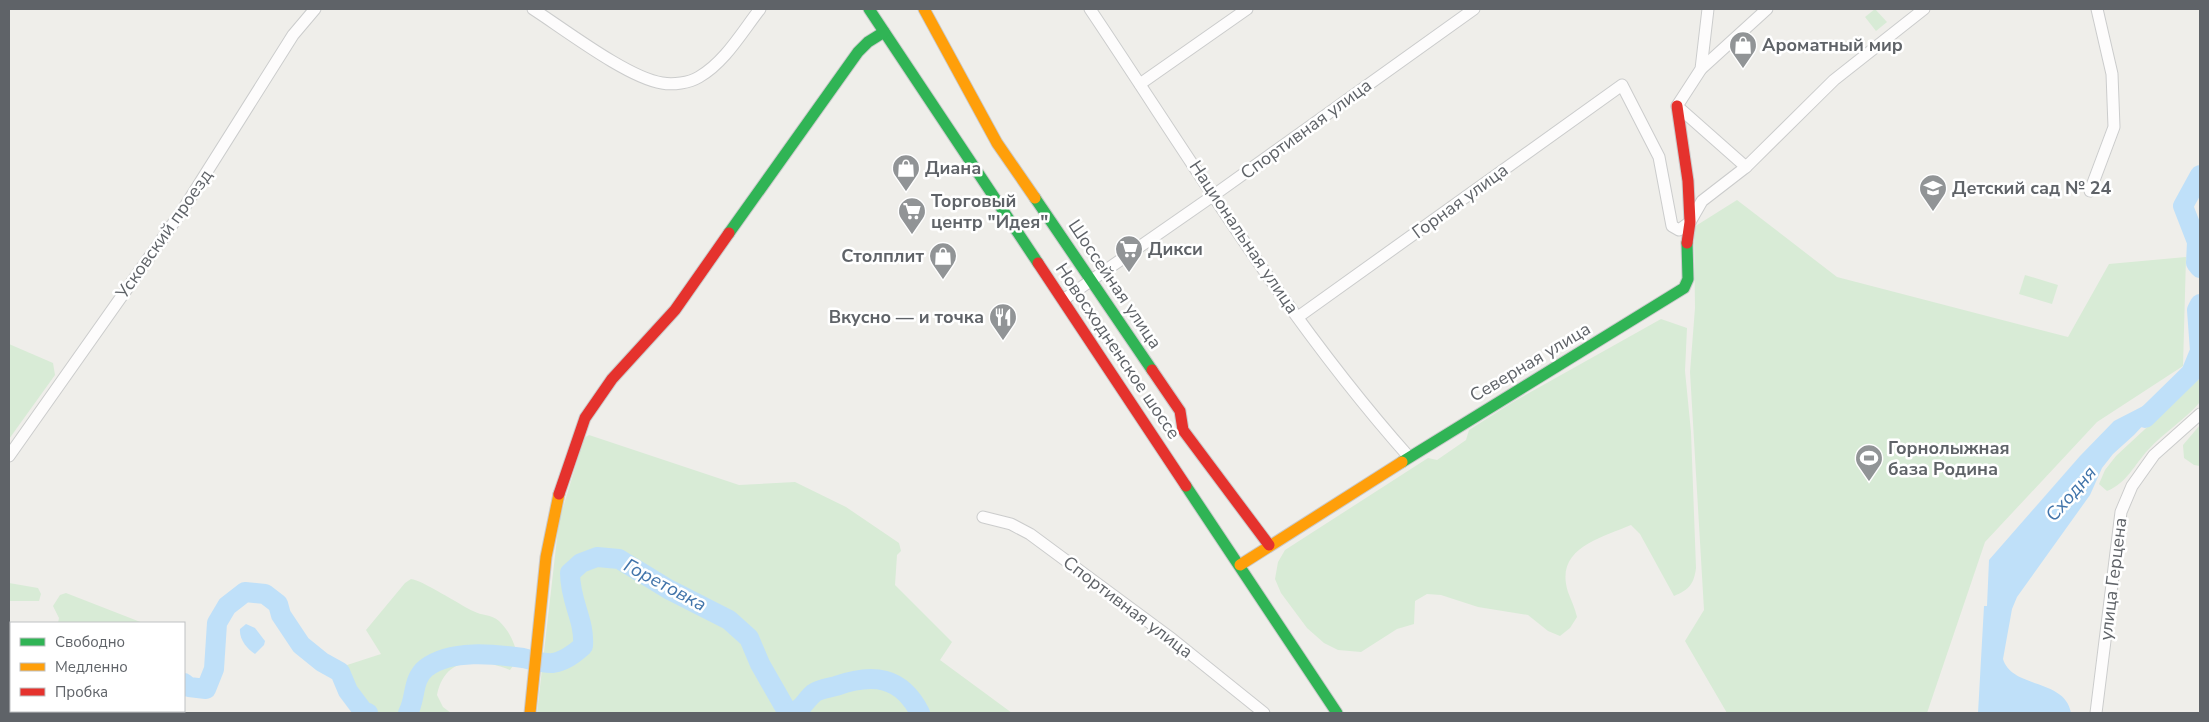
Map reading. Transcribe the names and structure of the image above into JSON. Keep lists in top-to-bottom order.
{
  "streets": {
    "street": [
      "Спортивная улица",
      "Горная улица",
      "Усковский проезд",
      "Национальная улица",
      "Шоссейная улица",
      "Новосходненское шоссе",
      "Северная улица",
      "улица Герцена"
    ]
  },
  "crossings": [
    ["Спортивная улица", "Национальная улица"],
    ["Спортивная улица", "Шоссейная улица"],
    ["Спортивная улица", "Новосходненское шоссе"],
    ["Горная улица", "Национальная улица"],
    ["Горная улица", "Северная улица"],
    ["Национальная улица", "Северная улица"],
    ["Шоссейная улица", "Северная улица"],
    ["Новосходненское шоссе", "Северная улица"]
  ],
  "water": ["Сходня", "Горетовка"],
  "places": {
    "shop": ["Ароматный мир", "Диана", "Столплит"],
    "school or university": ["Детский сад № 24"],
    "supermarket": ["Торговый центр \"Идея\"", "Дикси"],
    "restaurant": ["Вкусно — и точка"],
    "sports": ["Горнолыжная база Родина"]
  },
  "legend": ["Свободно", "Медленно", "Пробка"]
}
